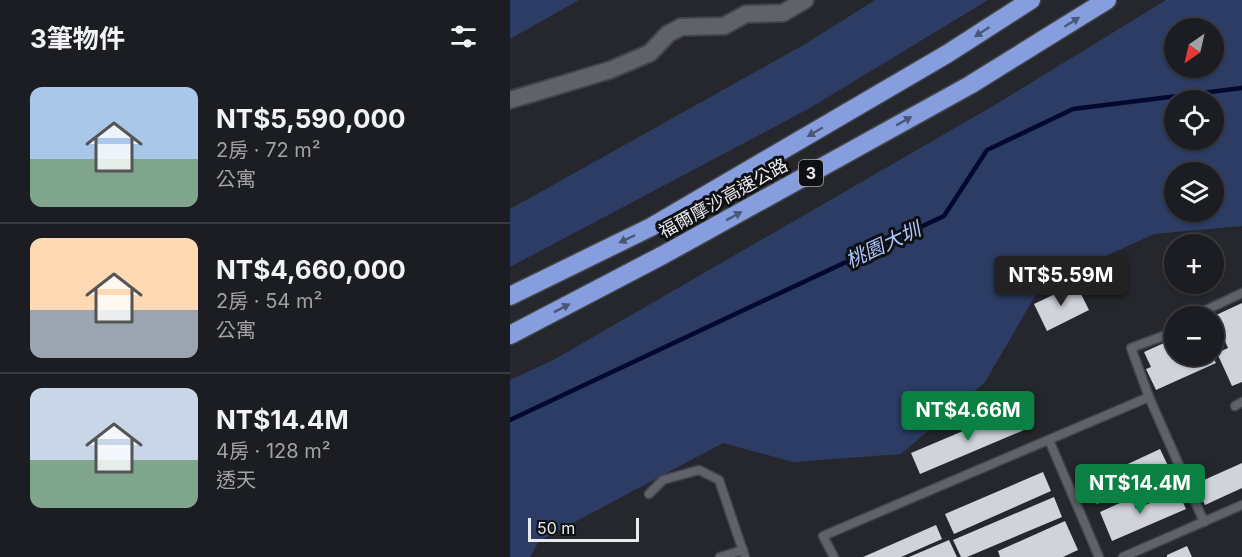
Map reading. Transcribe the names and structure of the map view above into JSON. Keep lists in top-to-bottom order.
{
  "streets": {
    "highway": ["3", "福爾摩沙高速公路"]
  },
  "water": ["桃園大圳"],
  "scale_bar": "50 m",
  "north": "bottom left",
  "page": {
    "heading": "3筆物件",
    "map_buttons": ["+", "−"],
    "list": [
      {
        "name": "NT$5,590,000",
        "note": "2房 · 72 m² · 公寓"
      },
      {
        "name": "NT$4,660,000",
        "note": "2房 · 54 m² · 公寓"
      },
      {
        "name": "NT$14.4M",
        "note": "4房 · 128 m² · 透天"
      }
    ],
    "price": ["NT$5.59M", "NT$4.66M", "NT$14.4M"],
    "scale": "50 m"
  }
}
